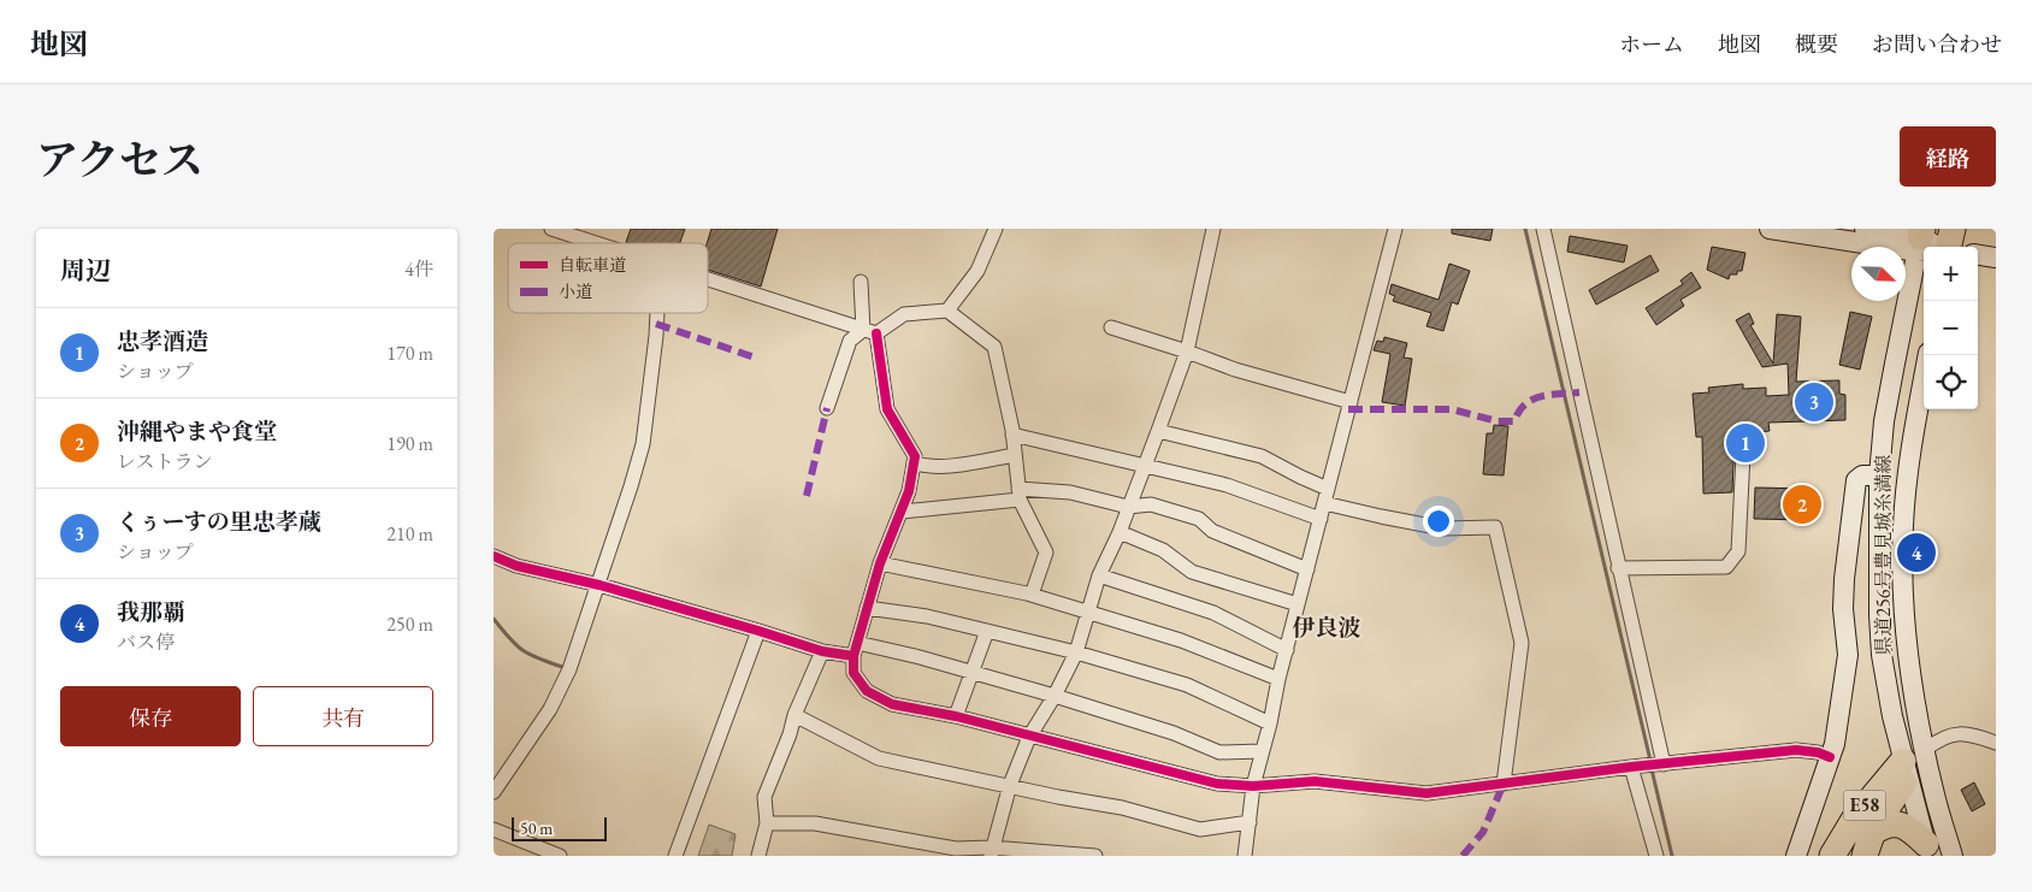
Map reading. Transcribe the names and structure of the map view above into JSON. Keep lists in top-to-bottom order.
{
  "streets": {
    "highway": ["E58"],
    "main road": ["県道256号豊見城糸満線"]
  },
  "crossings": [
    ["県道256号豊見城糸満線", "E58"]
  ],
  "districts": ["伊良波"],
  "legend": ["自転車道", "小道"],
  "scale_bar": "50 m",
  "north": "bottom right",
  "page": {
    "header": "地図",
    "nav": [
      "ホーム",
      "地図",
      "概要",
      "お問い合わせ"
    ],
    "title": "アクセス",
    "buttons": [
      "経路",
      ["保存", "共有"]
    ],
    "heading": ["周辺", "4件"],
    "map_buttons": ["+", "−"],
    "list": [
      {
        "mark": "1",
        "name": "忠孝酒造",
        "note": "ショップ",
        "value": "170 m"
      },
      {
        "mark": "2",
        "name": "沖縄やまや食堂",
        "note": "レストラン",
        "value": "190 m"
      },
      {
        "mark": "3",
        "name": "くぅーすの里忠孝蔵",
        "note": "ショップ",
        "value": "210 m"
      },
      {
        "mark": "4",
        "name": "我那覇",
        "note": "バス停",
        "value": "250 m"
      }
    ],
    "pins": [
      "3",
      "1",
      "2",
      "4"
    ],
    "scale": "50 m"
  }
}
